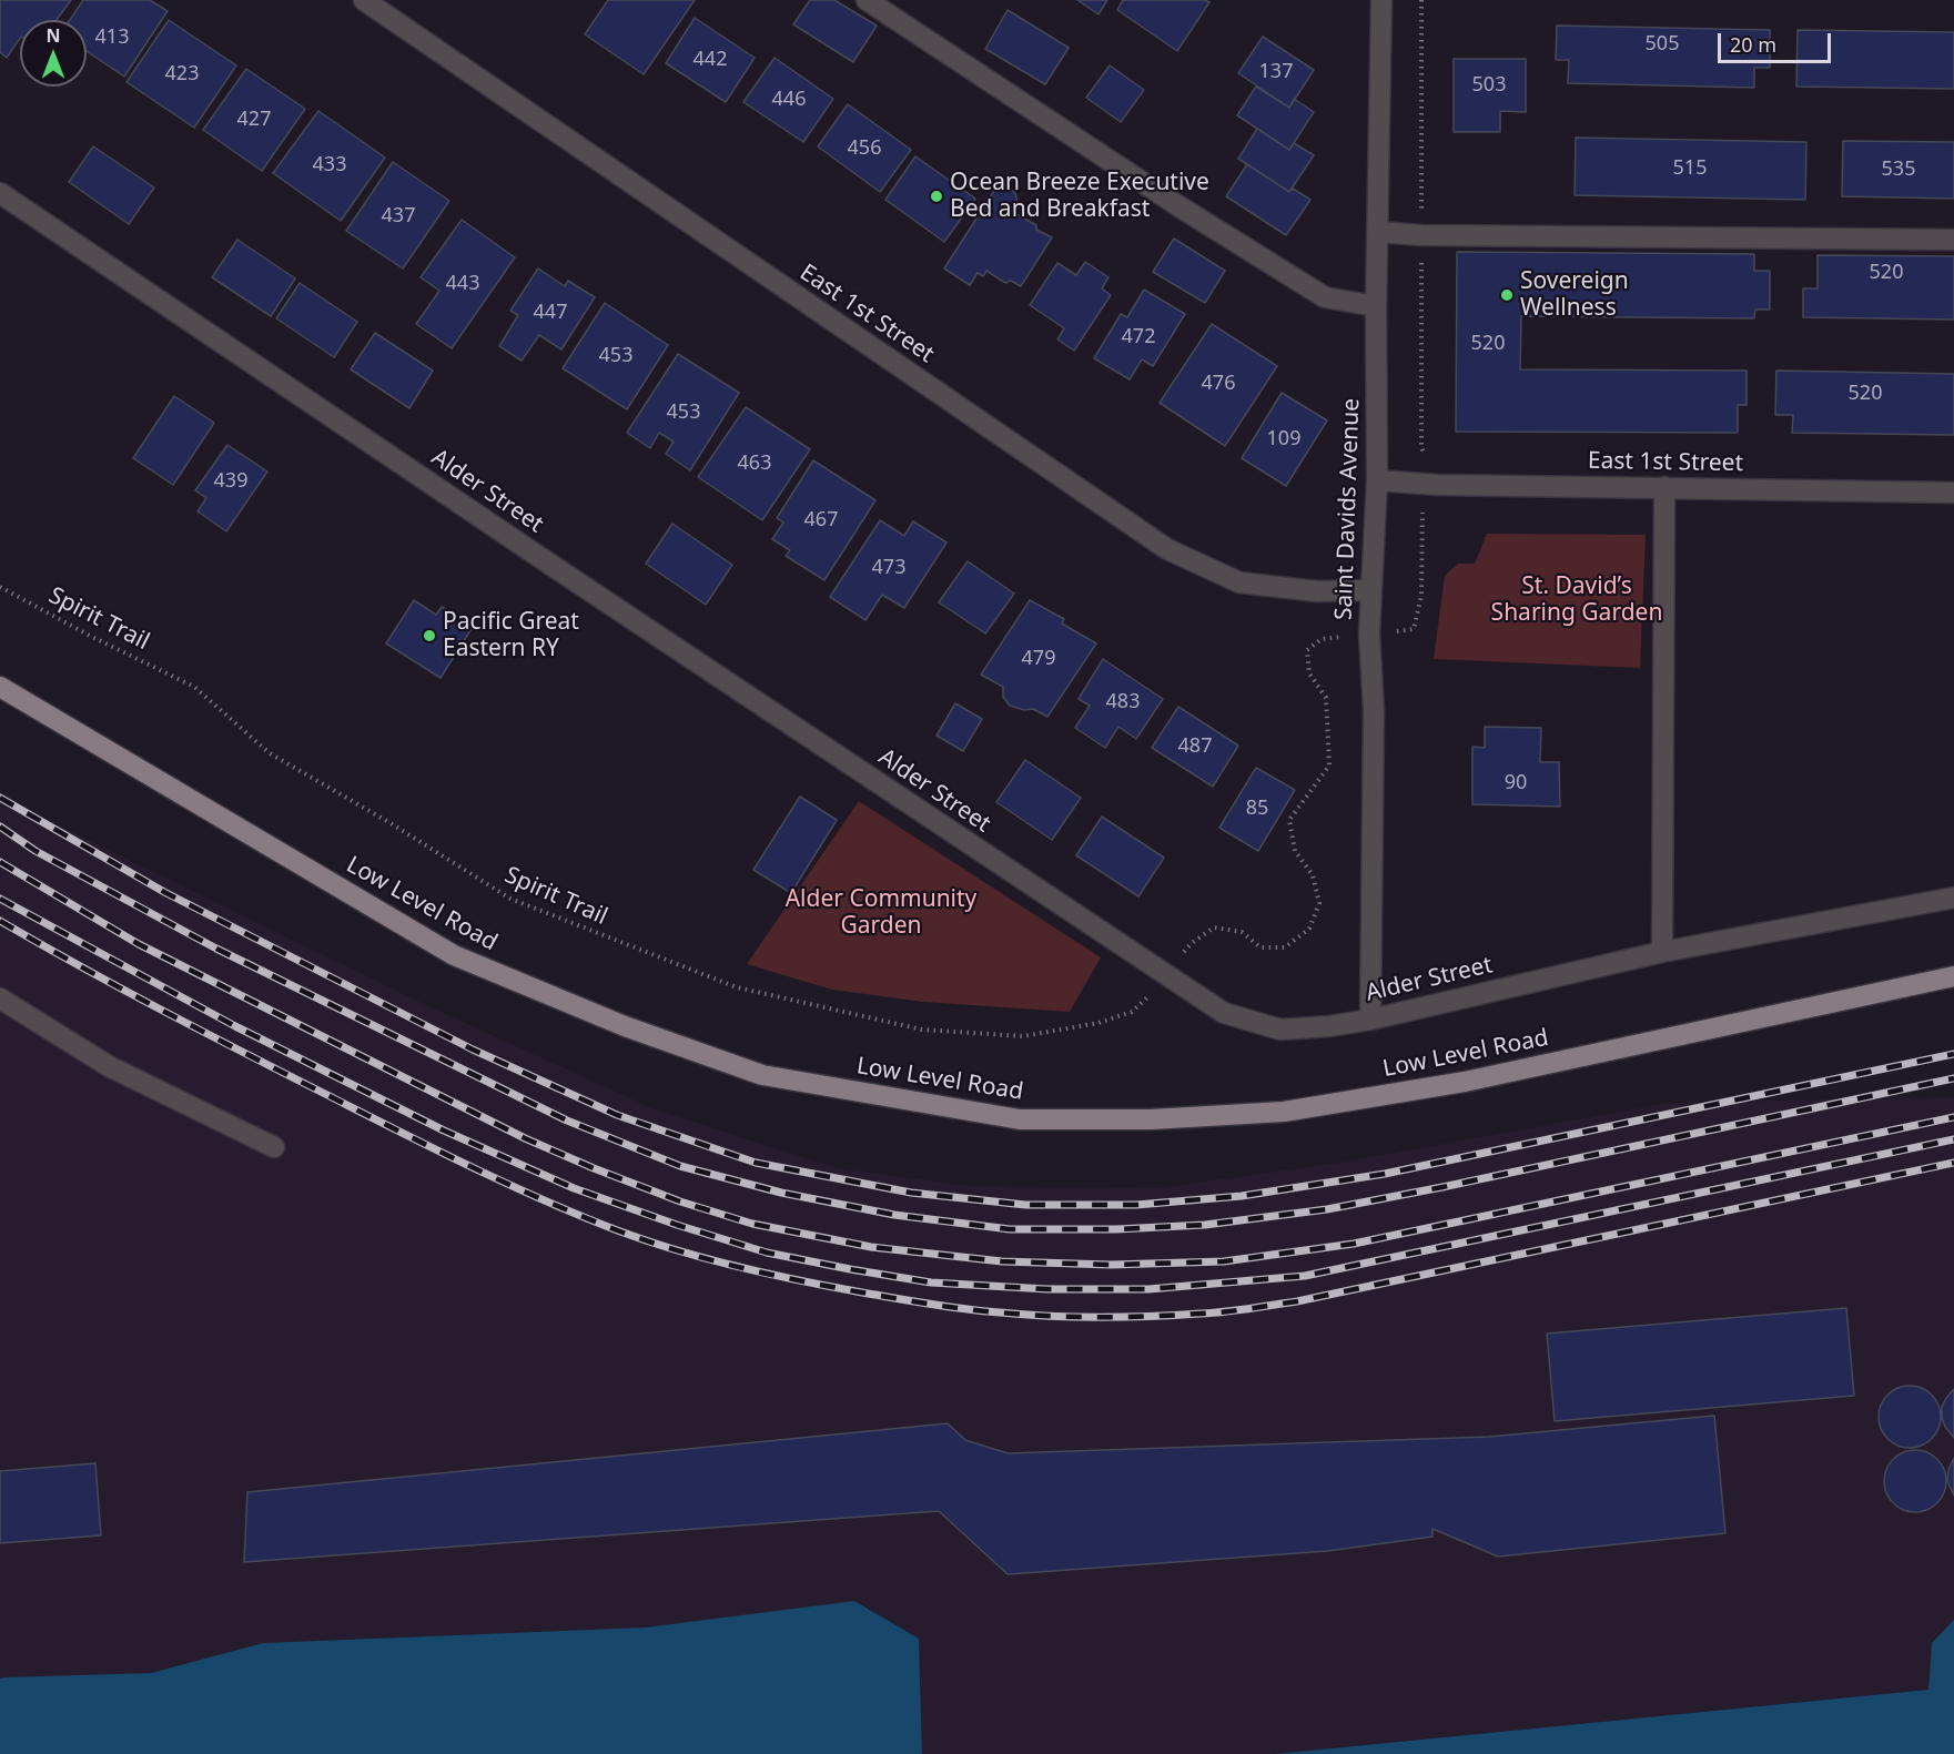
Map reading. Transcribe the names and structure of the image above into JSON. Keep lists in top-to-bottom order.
{
  "streets": {
    "main road": ["Low Level Road"],
    "street": ["East 1st Street", "Alder Street", "Saint Davids Avenue"],
    "path": ["Spirit Trail"]
  },
  "crossings": [
    ["East 1st Street", "Saint Davids Avenue"],
    ["Alder Street", "Saint Davids Avenue"]
  ],
  "parks": ["St. David’s Sharing Garden", "Alder Community Garden"],
  "places": ["Ocean Breeze Executive Bed and Breakfast", "Sovereign Wellness", "Pacific Great Eastern RY"],
  "house_numbers": [
    "413",
    "505",
    "442",
    "137",
    "423",
    "503",
    "446",
    "427",
    "456",
    "433",
    "515",
    "535",
    "437",
    "520",
    "443",
    "447",
    "472",
    "520",
    "453",
    "476",
    "520",
    "453",
    "109",
    "463",
    "439",
    "467",
    "473",
    "479",
    "483",
    "487",
    "90",
    "85"
  ],
  "scale_bar": "20 m",
  "north": "top"
}
